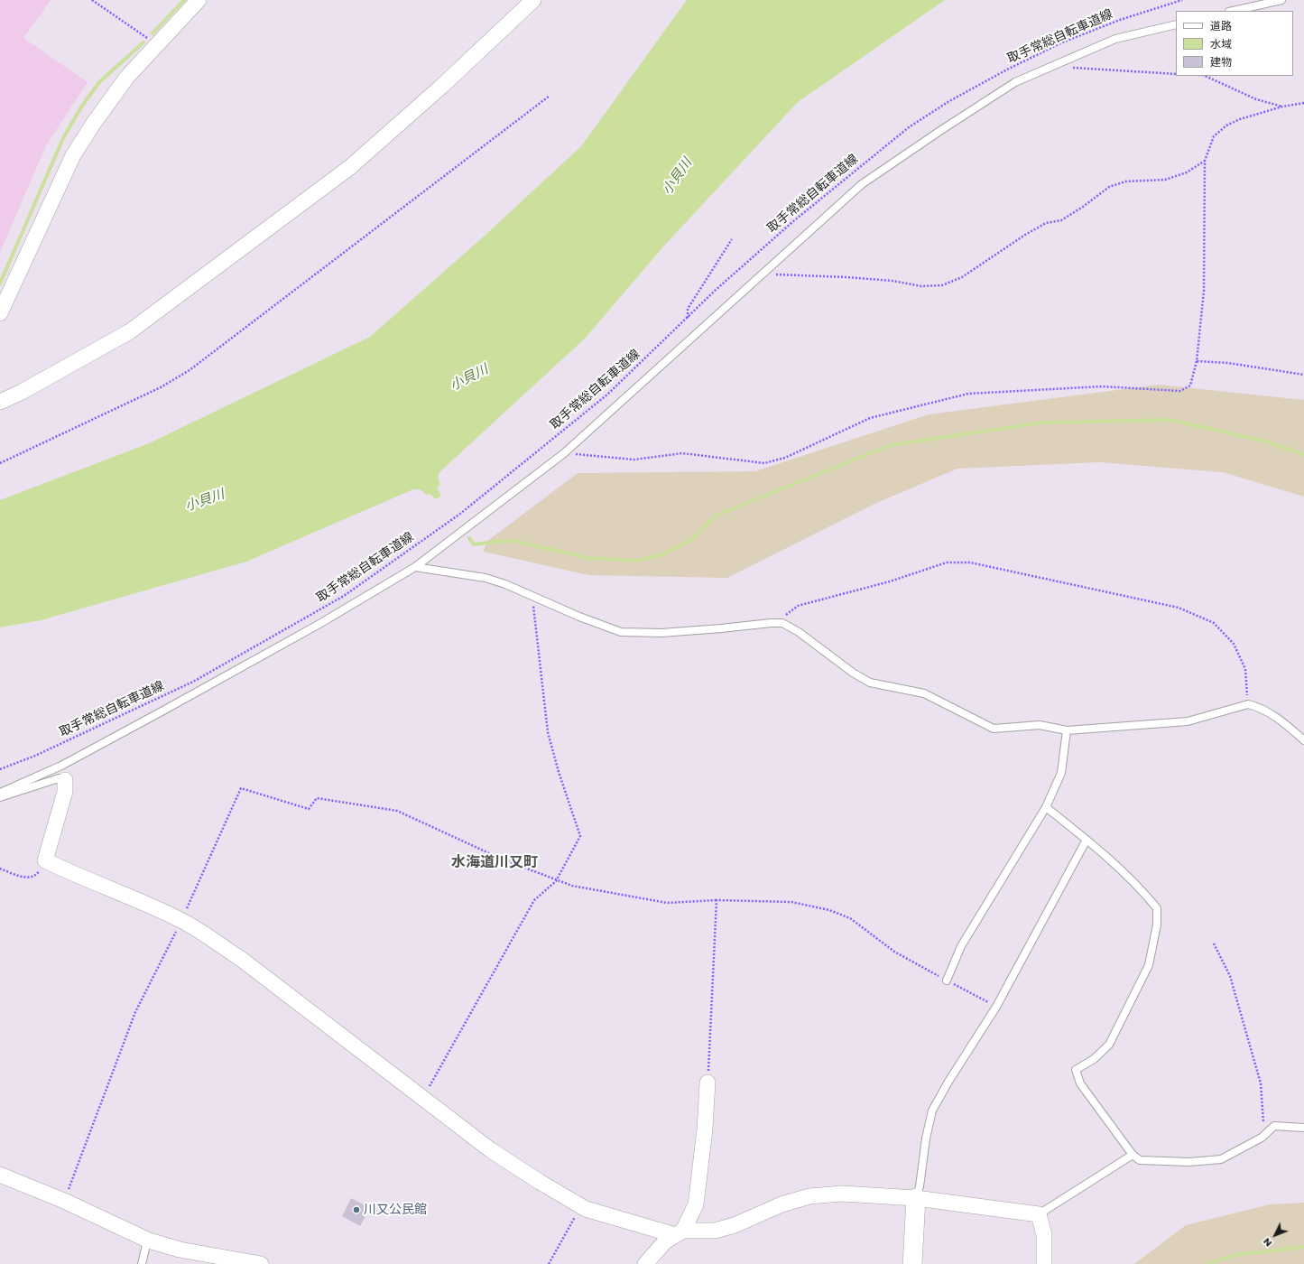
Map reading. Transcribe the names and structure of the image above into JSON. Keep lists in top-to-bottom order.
{
  "streets": {
    "path": ["取手常総自転車道線"]
  },
  "districts": ["水海道川又町"],
  "water": ["小貝川"],
  "places": ["川又公民館"],
  "legend": ["道路", "水域", "建物"],
  "north": "bottom left"
}
